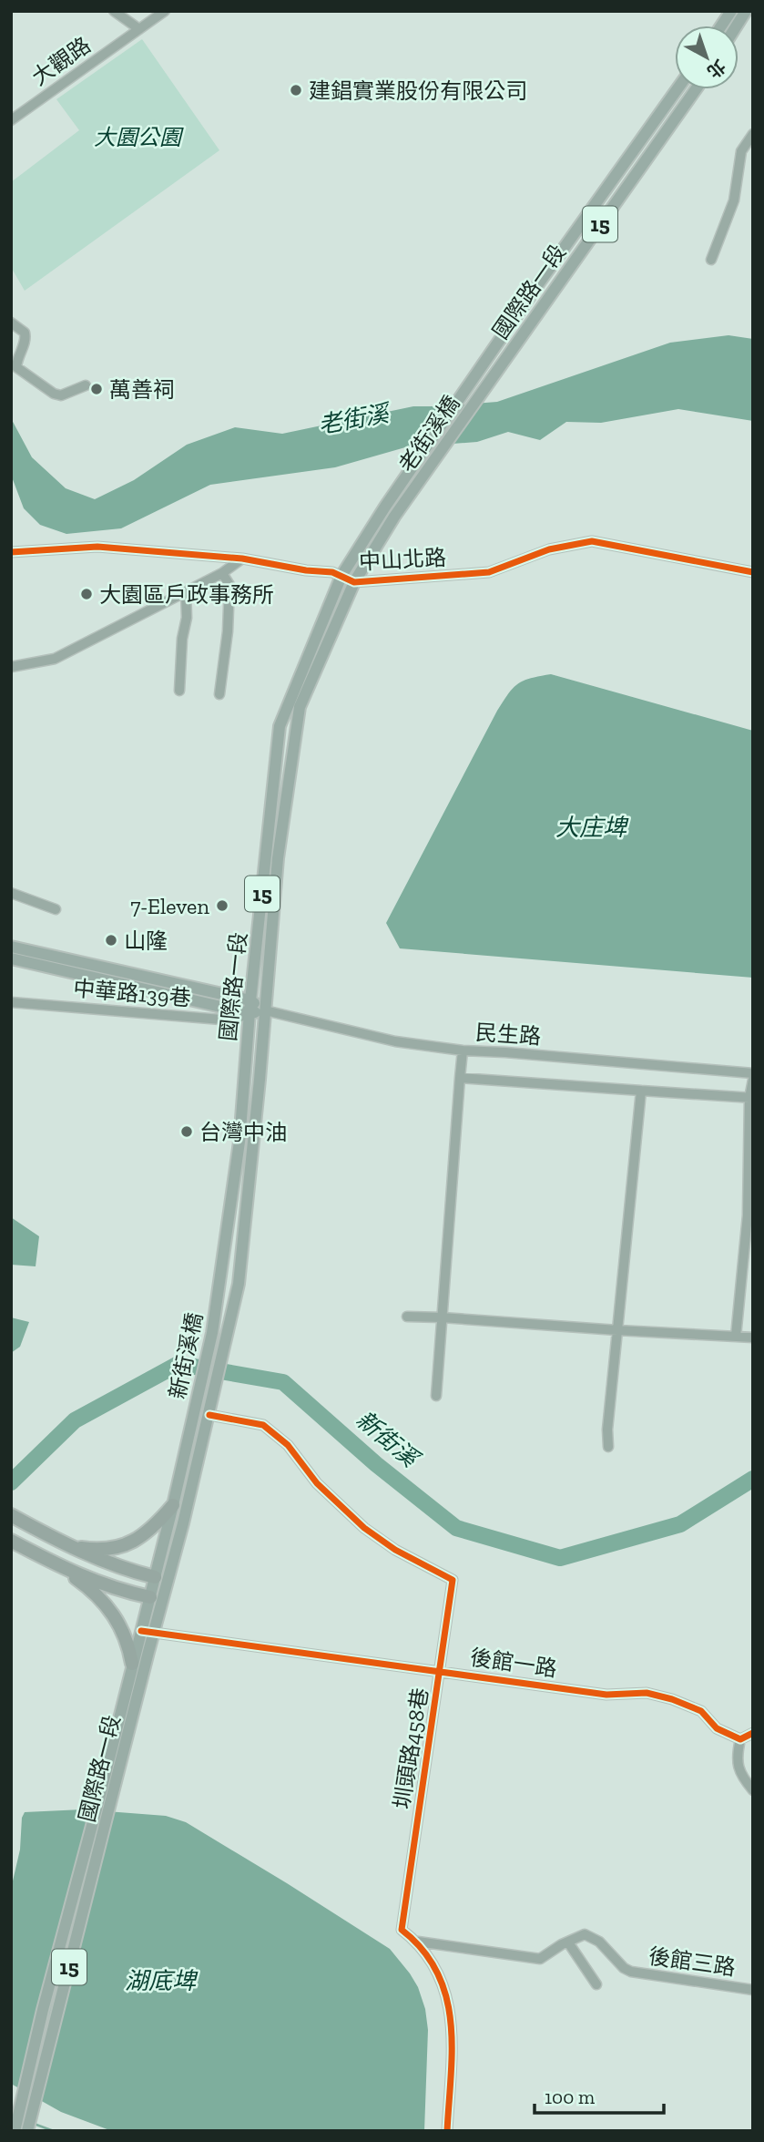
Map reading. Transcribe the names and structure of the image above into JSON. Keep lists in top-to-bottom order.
{
  "streets": {
    "main road": [
      "15",
      "國際路一段",
      "老街溪橋",
      "民生路",
      "新街溪橋"
    ],
    "street": [
      "大觀路",
      "中山北路",
      "中華路139巷",
      "後館一路",
      "圳頭路458巷",
      "後館三路"
    ]
  },
  "crossings": [
    ["國際路一段", "老街溪橋"],
    ["國際路一段", "中山北路"],
    ["國際路一段", "中華路139巷"],
    ["國際路一段", "民生路"],
    ["國際路一段", "新街溪橋"],
    ["國際路一段", "後館一路"],
    ["國際路一段", "圳頭路458巷"],
    ["中華路139巷", "民生路"],
    ["新街溪橋", "圳頭路458巷"],
    ["後館一路", "圳頭路458巷"],
    ["圳頭路458巷", "後館三路"]
  ],
  "water": [
    "老街溪",
    "大庄埤",
    "新街溪",
    "湖底埤"
  ],
  "parks": ["大園公園"],
  "places": [
    "建錩實業股份有限公司",
    "萬善祠",
    "大園區戶政事務所",
    "7-Eleven",
    "山隆",
    "台灣中油"
  ],
  "scale_bar": "100 m",
  "north": "bottom right"
}
